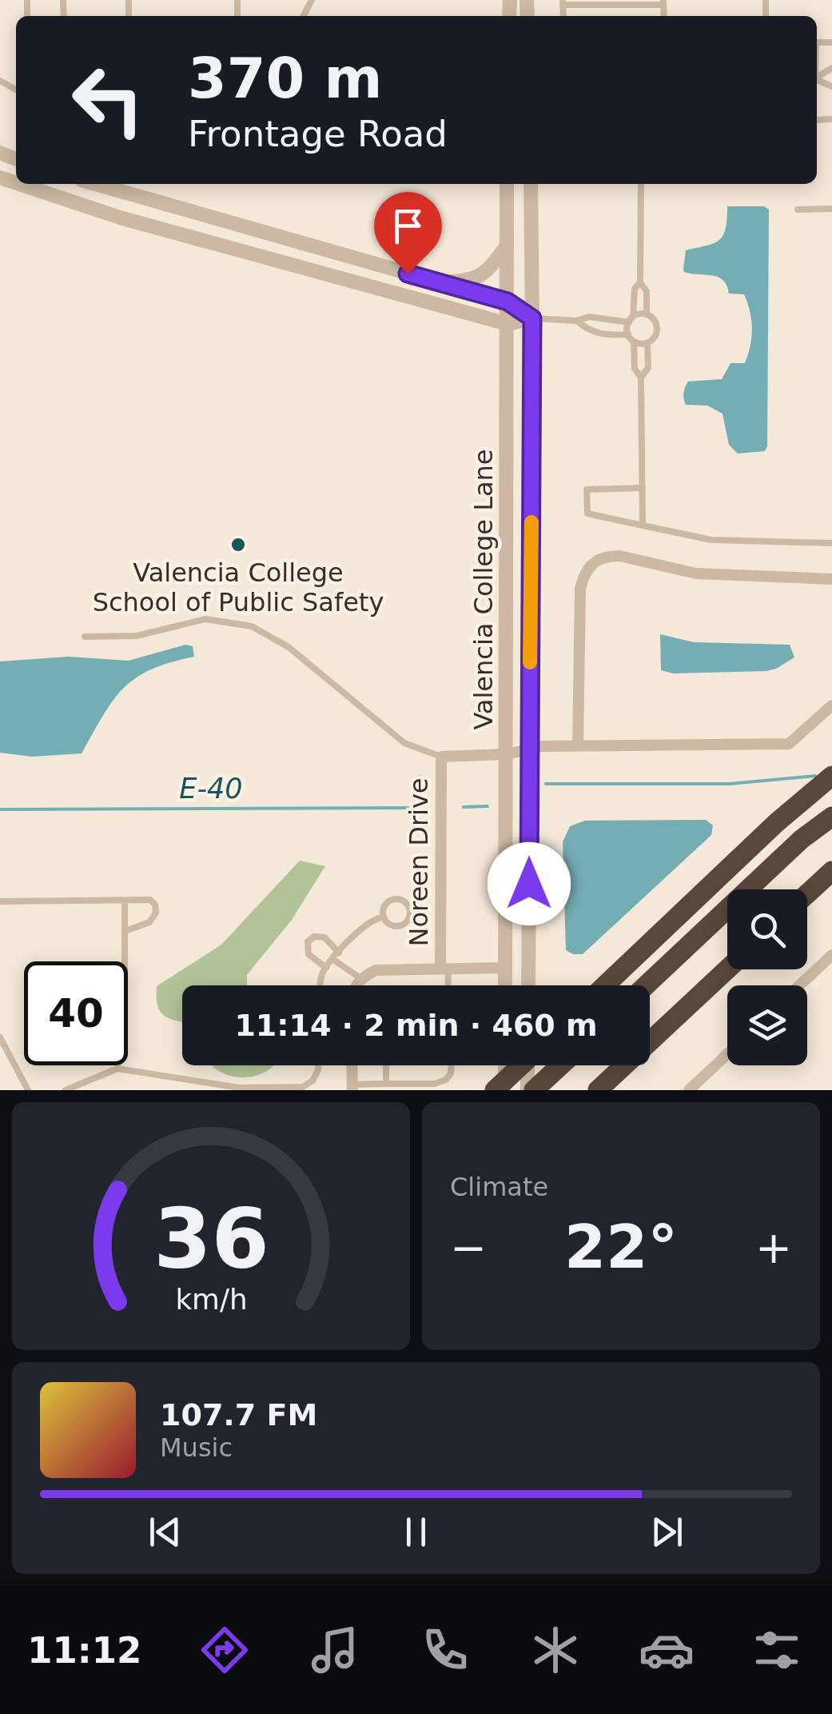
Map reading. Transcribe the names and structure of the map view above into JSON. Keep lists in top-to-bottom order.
{
  "streets": {
    "street": ["Valencia College Lane", "Noreen Drive"]
  },
  "water": ["E-40"],
  "places": ["Valencia College School of Public Safety"],
  "page": {
    "turn": ["370 m", "Frontage Road"],
    "limit": "40",
    "trip": "11:14 · 2 min · 460 m",
    "tile": "Climate",
    "heat": ["−", "22°", "+"],
    "song": ["107.7 FM", "Music"],
    "tabs": "11:12",
    "gauge": ["36", "km/h"]
  }
}
